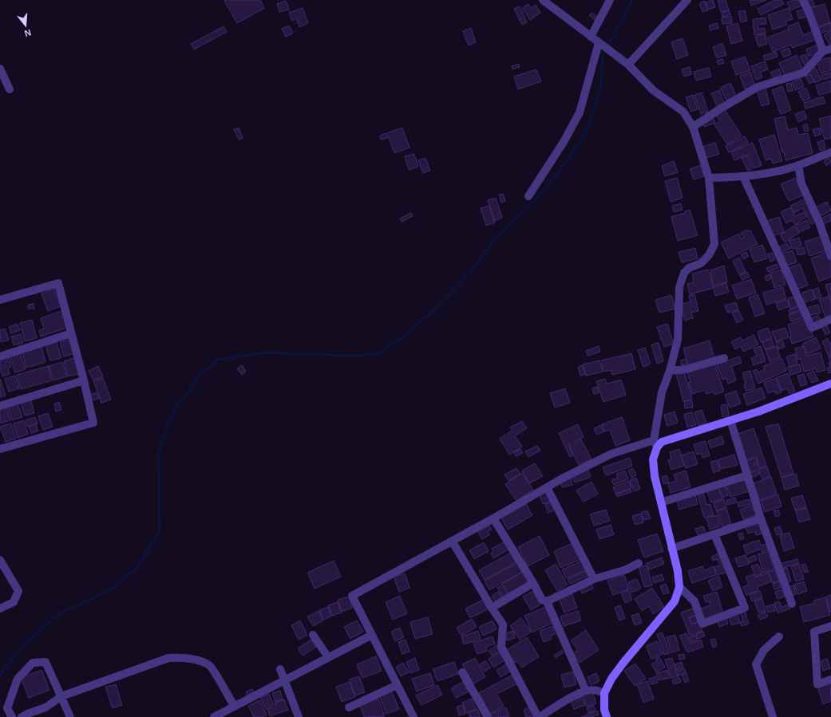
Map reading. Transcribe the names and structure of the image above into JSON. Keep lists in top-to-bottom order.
{
  "north": "bottom"
}
